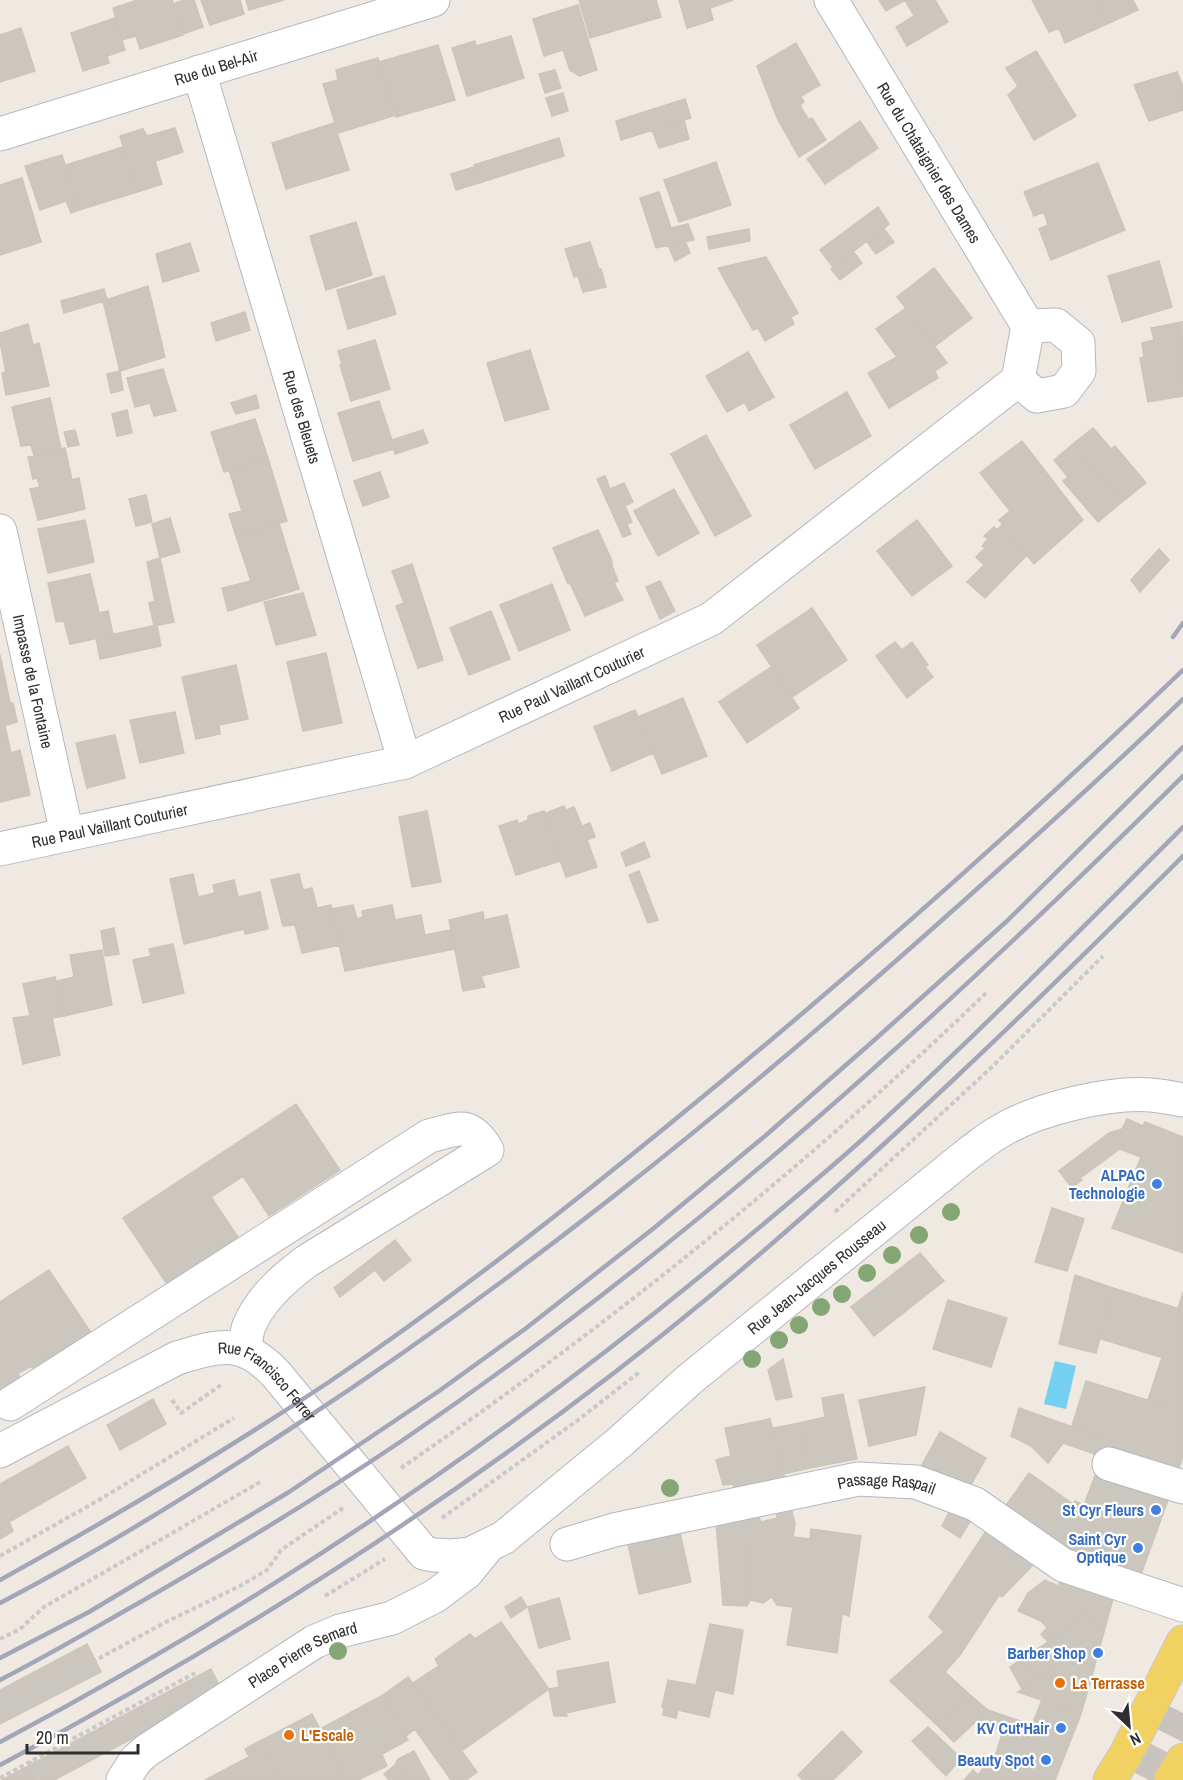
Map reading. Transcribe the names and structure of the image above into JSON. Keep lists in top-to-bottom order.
{
  "streets": {
    "street": [
      "Rue du Bel-Air",
      "Rue du Châtaignier des Dames",
      "Rue des Bleuets",
      "Impasse de la Fontaine",
      "Rue Paul Vaillant Couturier",
      "Rue Jean-Jacques Rousseau",
      "Rue Francisco Ferrer",
      "Passage Raspail",
      "Place Pierre Semard"
    ]
  },
  "crossings": [
    ["Rue du Bel-Air", "Rue des Bleuets"],
    ["Rue du Châtaignier des Dames", "Rue Paul Vaillant Couturier"],
    ["Rue des Bleuets", "Rue Paul Vaillant Couturier"],
    ["Impasse de la Fontaine", "Rue Paul Vaillant Couturier"],
    ["Rue Jean-Jacques Rousseau", "Rue Francisco Ferrer"],
    ["Rue Jean-Jacques Rousseau", "Place Pierre Semard"],
    ["Rue Francisco Ferrer", "Place Pierre Semard"]
  ],
  "places": [
    "ALPAC Technologie",
    "St Cyr Fleurs",
    "Saint Cyr Optique",
    "Barber Shop",
    "La Terrasse",
    "KV Cut'Hair",
    "L'Escale",
    "Beauty Spot"
  ],
  "scale_bar": "20 m",
  "north": "bottom right"
}
